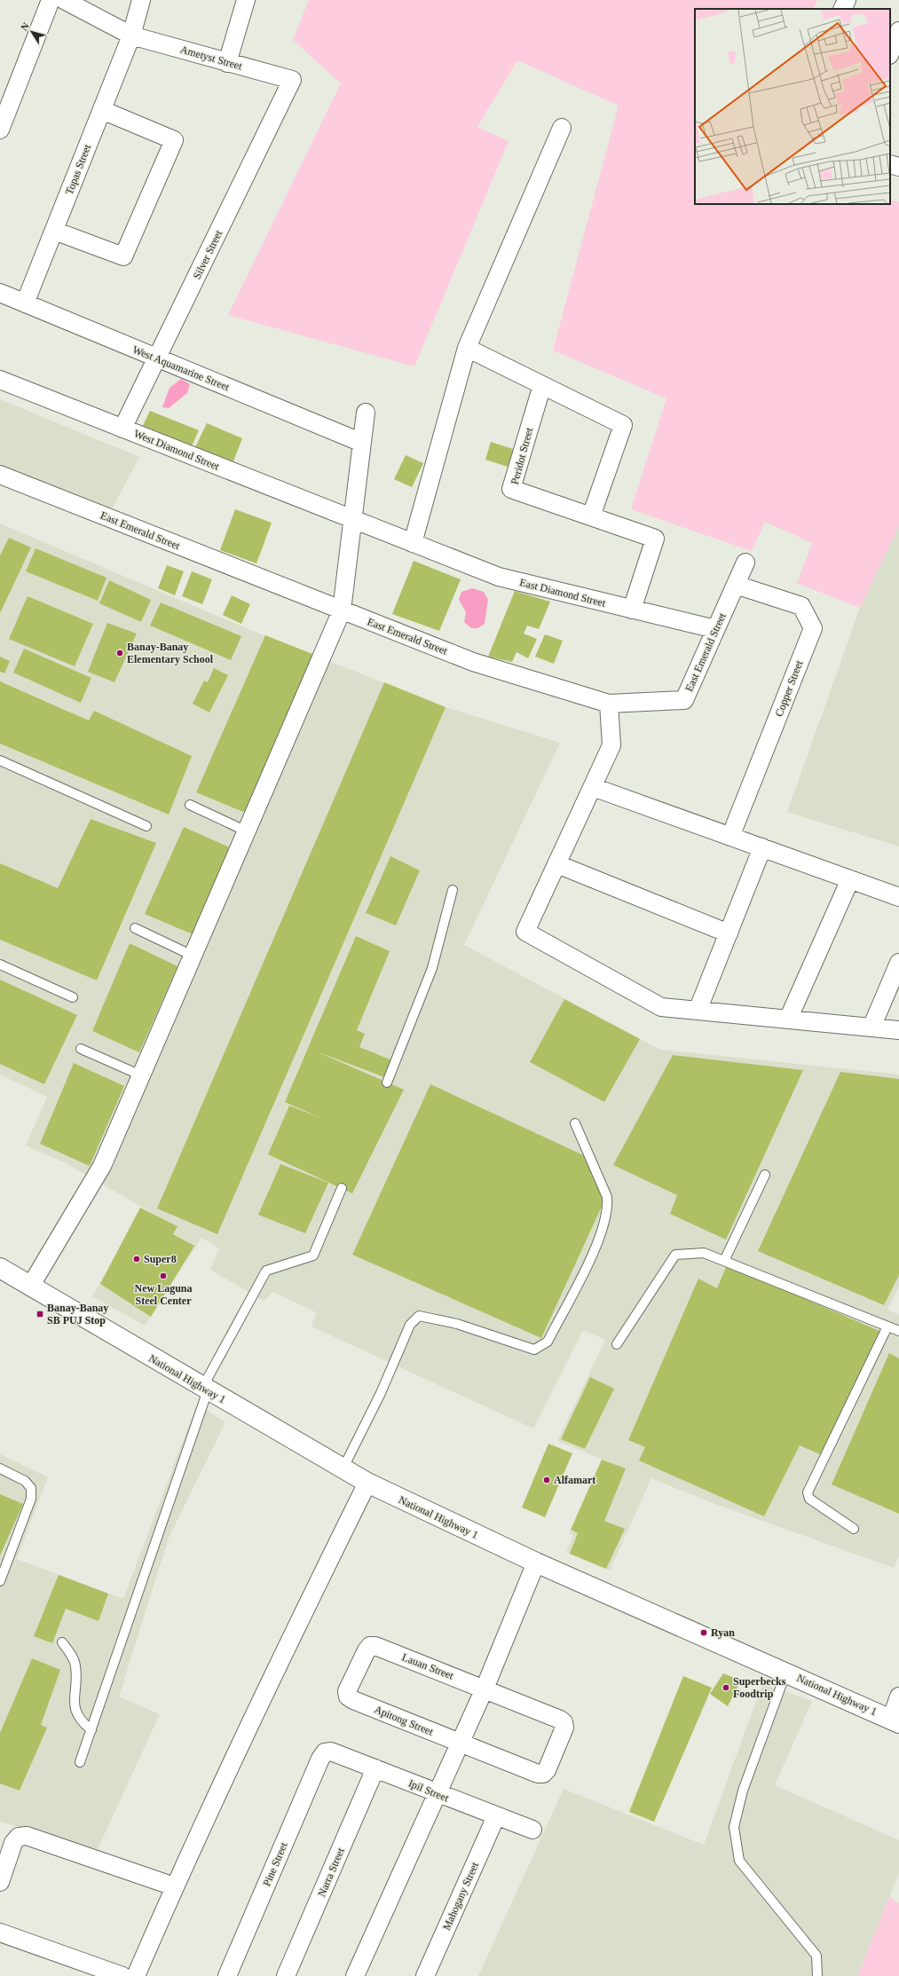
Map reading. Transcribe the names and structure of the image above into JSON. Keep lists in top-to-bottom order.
{
  "streets": {
    "highway": ["National Highway 1"],
    "street": [
      "Ametyst Street",
      "Topas Street",
      "Silver Street",
      "West Aquamarine Street",
      "West Diamond Street",
      "Peridot Street",
      "East Emerald Street",
      "East Diamond Street",
      "Copper Street",
      "Lauan Street",
      "Apitong Street",
      "Ipil Street",
      "Pine Street",
      "Narra Street",
      "Mahogany Street"
    ]
  },
  "crossings": [
    ["Ametyst Street", "Topas Street"],
    ["Ametyst Street", "Silver Street"],
    ["Topas Street", "West Aquamarine Street"],
    ["Silver Street", "West Aquamarine Street"],
    ["Silver Street", "West Diamond Street"],
    ["West Diamond Street", "East Diamond Street"],
    ["Peridot Street", "East Diamond Street"],
    ["East Emerald Street", "East Diamond Street"],
    ["East Emerald Street", "Copper Street"],
    ["Lauan Street", "Apitong Street"],
    ["Ipil Street", "Pine Street"],
    ["Ipil Street", "Narra Street"],
    ["Ipil Street", "Mahogany Street"]
  ],
  "places": {
    "other": [
      "Banay-Banay Elementary School",
      "Super8",
      "New Laguna Steel Center",
      "Alfamart",
      "Ryan",
      "Superbecks Foodtrip"
    ],
    "transit": ["Banay-Banay SB PUJ Stop"]
  },
  "north": "top left"
}
